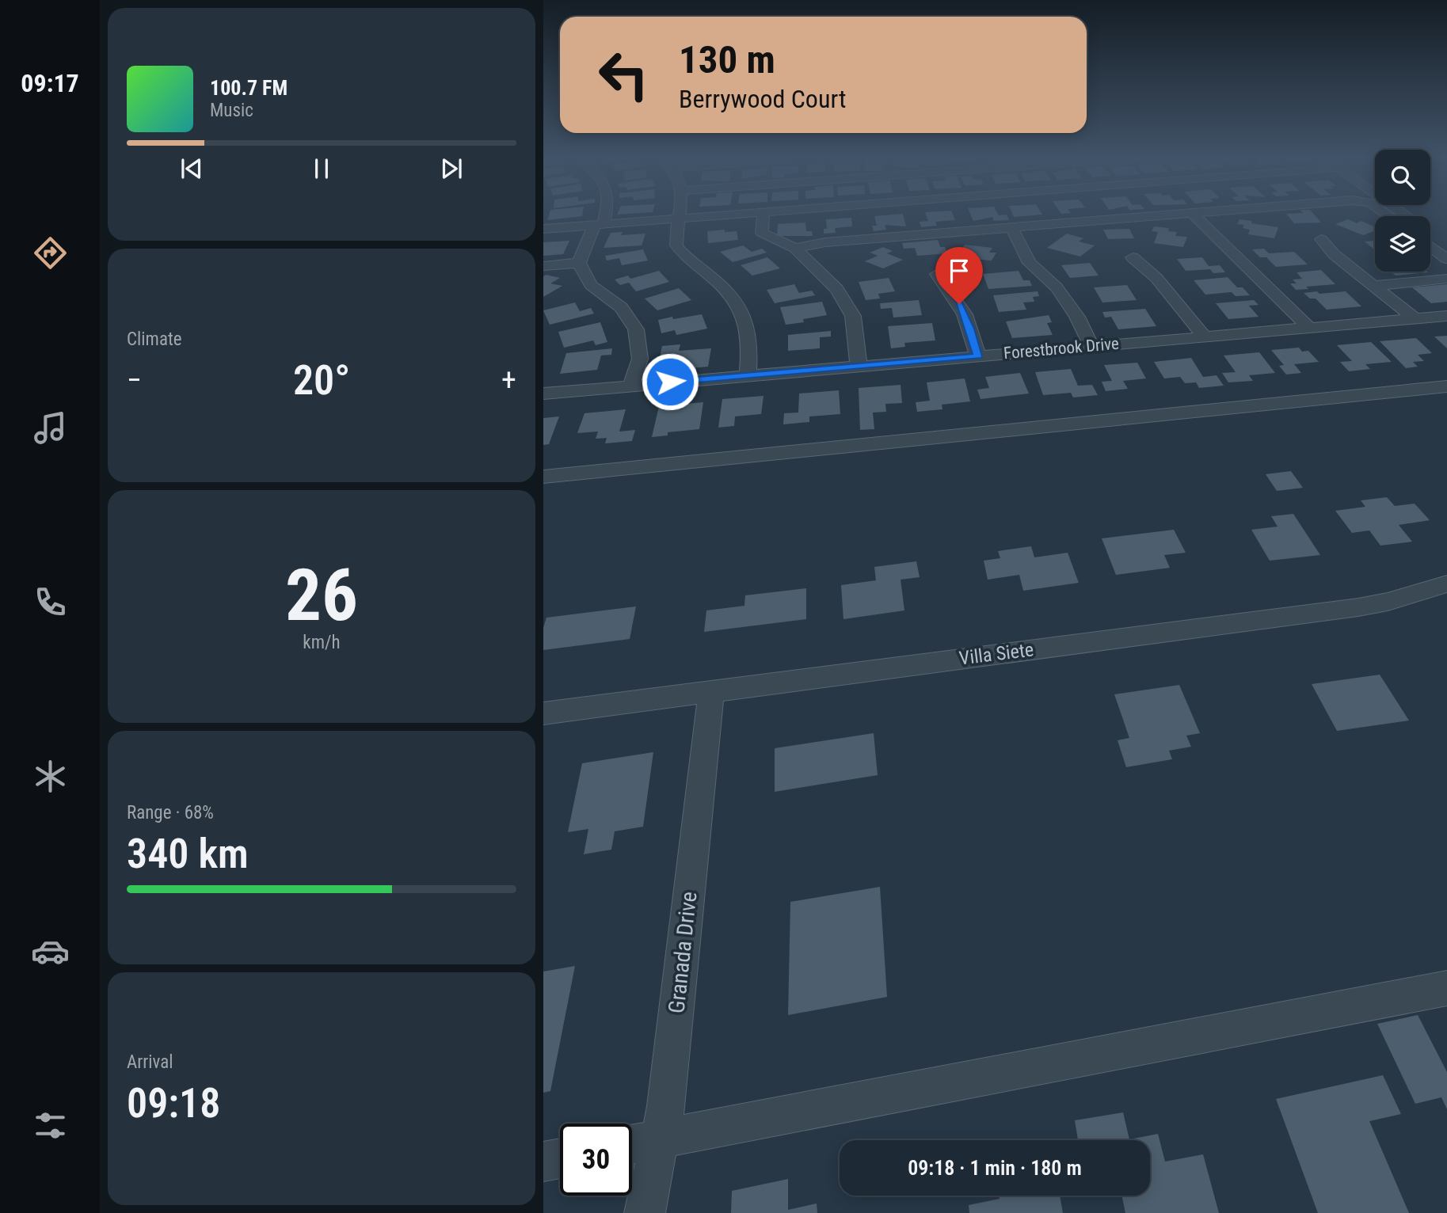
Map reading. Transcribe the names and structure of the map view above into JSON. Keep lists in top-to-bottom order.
{
  "streets": {
    "street": ["Forestbrook Drive", "Villa Siete", "Granada Drive"]
  },
  "crossings": [
    ["Villa Siete", "Granada Drive"]
  ],
  "page": {
    "tabs": "09:17",
    "turn": ["130 m", "Berrywood Court"],
    "song": ["100.7 FM", "Music"],
    "tile": [
      "Climate",
      ["26", "km/h"],
      ["Range · 68%", "340 km"],
      ["Arrival", "09:18"]
    ],
    "heat": ["−", "20°", "+"],
    "limit": "30",
    "trip": "09:18 · 1 min · 180 m"
  }
}
